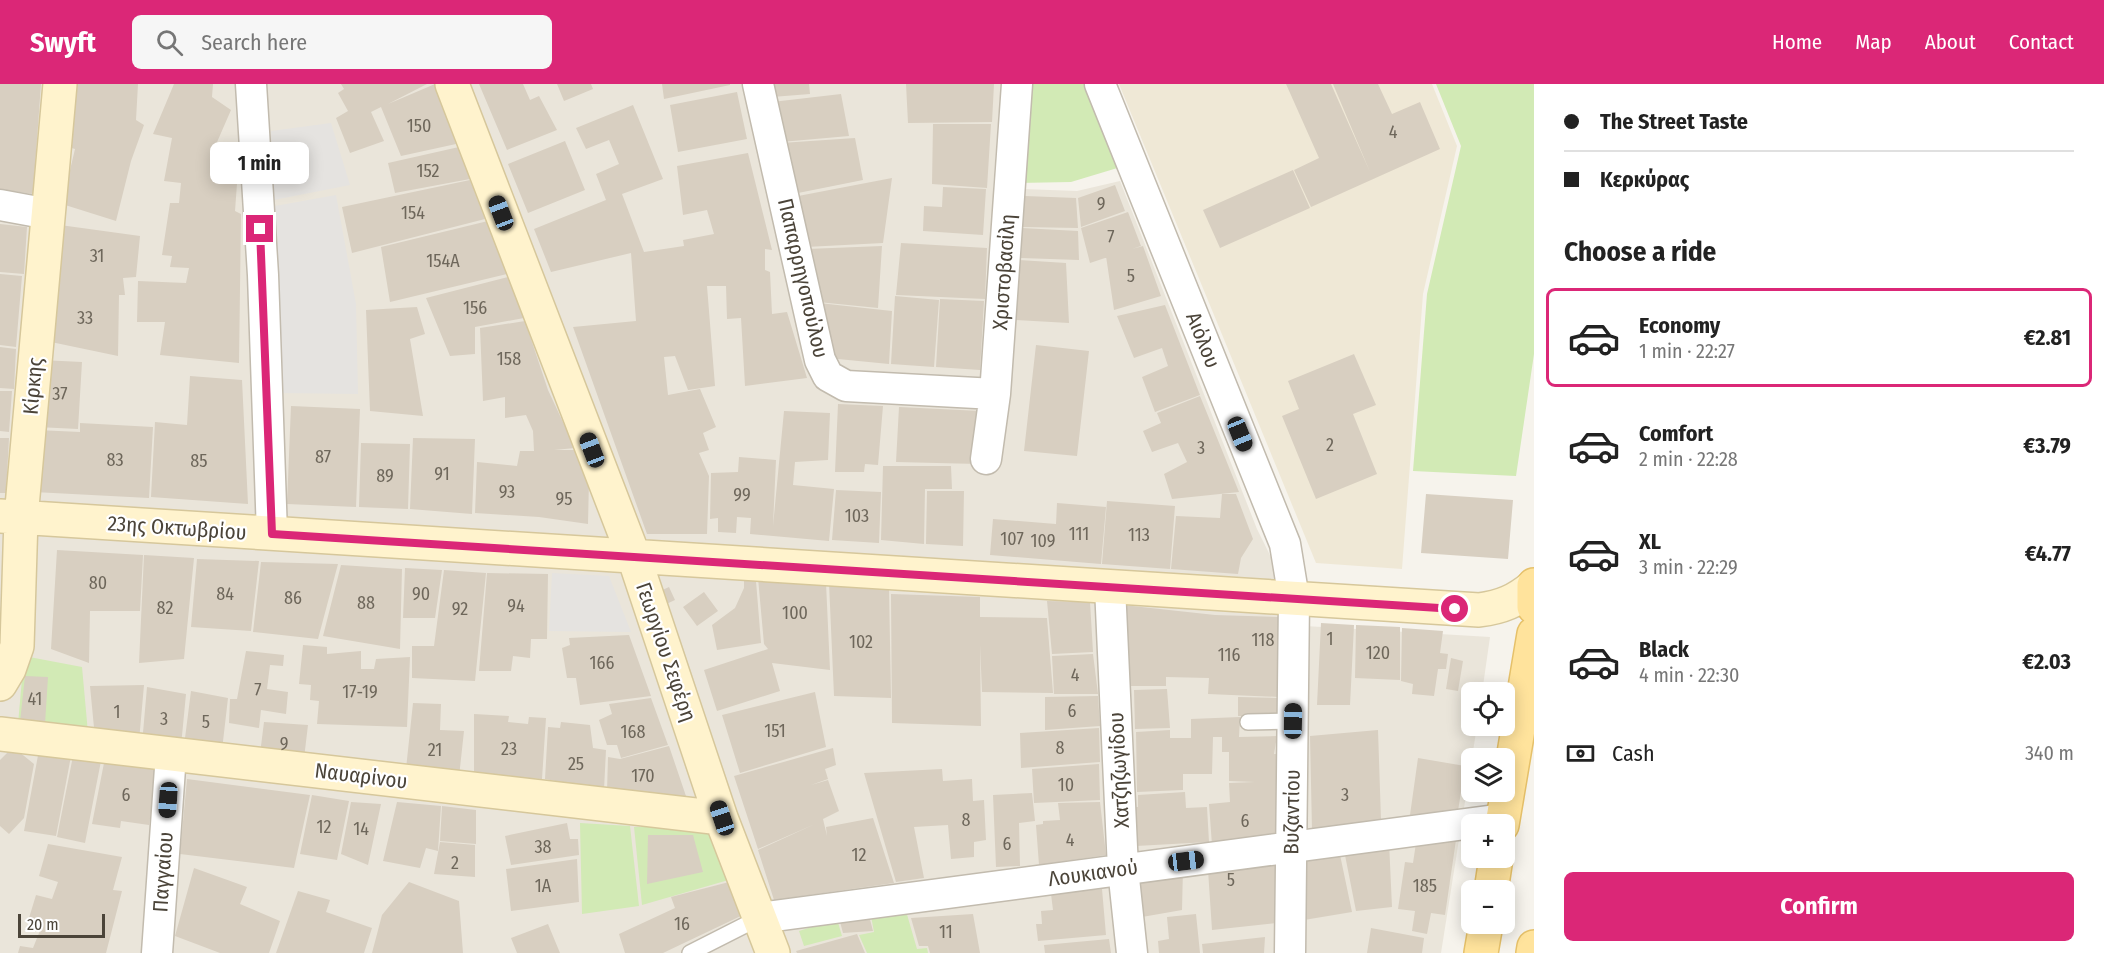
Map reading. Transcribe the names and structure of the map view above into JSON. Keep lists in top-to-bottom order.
{
  "streets": {
    "street": [
      "Χριστοβασίλη",
      "Παπαρρηγοπούλου",
      "Αιόλου",
      "Κίρκης",
      "23ης Οκτωβρίου",
      "Γεωργίου Σεφέρη",
      "Χατζηζωγίδου",
      "Ναυαρίνου",
      "Βυζαντίου",
      "Παγγαίου",
      "Λουκιανού"
    ]
  },
  "crossings": [
    ["Χριστοβασίλη", "Παπαρρηγοπούλου"],
    ["Αιόλου", "23ης Οκτωβρίου"],
    ["Αιόλου", "Βυζαντίου"],
    ["Κίρκης", "23ης Οκτωβρίου"],
    ["23ης Οκτωβρίου", "Γεωργίου Σεφέρη"],
    ["23ης Οκτωβρίου", "Χατζηζωγίδου"],
    ["23ης Οκτωβρίου", "Βυζαντίου"],
    ["Γεωργίου Σεφέρη", "Ναυαρίνου"],
    ["Γεωργίου Σεφέρη", "Λουκιανού"],
    ["Χατζηζωγίδου", "Λουκιανού"],
    ["Ναυαρίνου", "Παγγαίου"],
    ["Βυζαντίου", "Λουκιανού"]
  ],
  "house_numbers": [
    "150",
    "4",
    "152",
    "9",
    "154",
    "7",
    "31",
    "154Α",
    "5",
    "156",
    "33",
    "158",
    "37",
    "2",
    "3",
    "87",
    "83",
    "85",
    "91",
    "89",
    "93",
    "99",
    "95",
    "103",
    "111",
    "113",
    "107",
    "109",
    "80",
    "84",
    "90",
    "86",
    "88",
    "94",
    "82",
    "92",
    "100",
    "1",
    "118",
    "102",
    "120",
    "116",
    "166",
    "4",
    "7",
    "17-19",
    "41",
    "6",
    "1",
    "3",
    "5",
    "151",
    "168",
    "9",
    "8",
    "23",
    "21",
    "25",
    "170",
    "10",
    "6",
    "3",
    "8",
    "6",
    "12",
    "14",
    "4",
    "6",
    "38",
    "12",
    "2",
    "5",
    "1A",
    "185",
    "16",
    "11"
  ],
  "scale_bar": "20 m",
  "page": {
    "header": "Swyft",
    "search": "Search here",
    "nav": [
      "Home",
      "Map",
      "About",
      "Contact"
    ],
    "banner": ["The Street Taste", "Κερκύρας"],
    "bubble": "1 min",
    "heading": "Choose a ride",
    "list": [
      {
        "name": "Economy",
        "note": "1 min · 22:27",
        "value": "€2.81"
      },
      {
        "name": "Comfort",
        "note": "2 min · 22:28",
        "value": "€3.79"
      },
      {
        "name": "XL",
        "note": "3 min · 22:29",
        "value": "€4.77"
      },
      {
        "name": "Black",
        "note": "4 min · 22:30",
        "value": "€2.03"
      }
    ],
    "map_buttons": ["+", "−"],
    "pay": ["Cash", "340 m"],
    "buttons": "Confirm",
    "scale": "20 m"
  }
}
